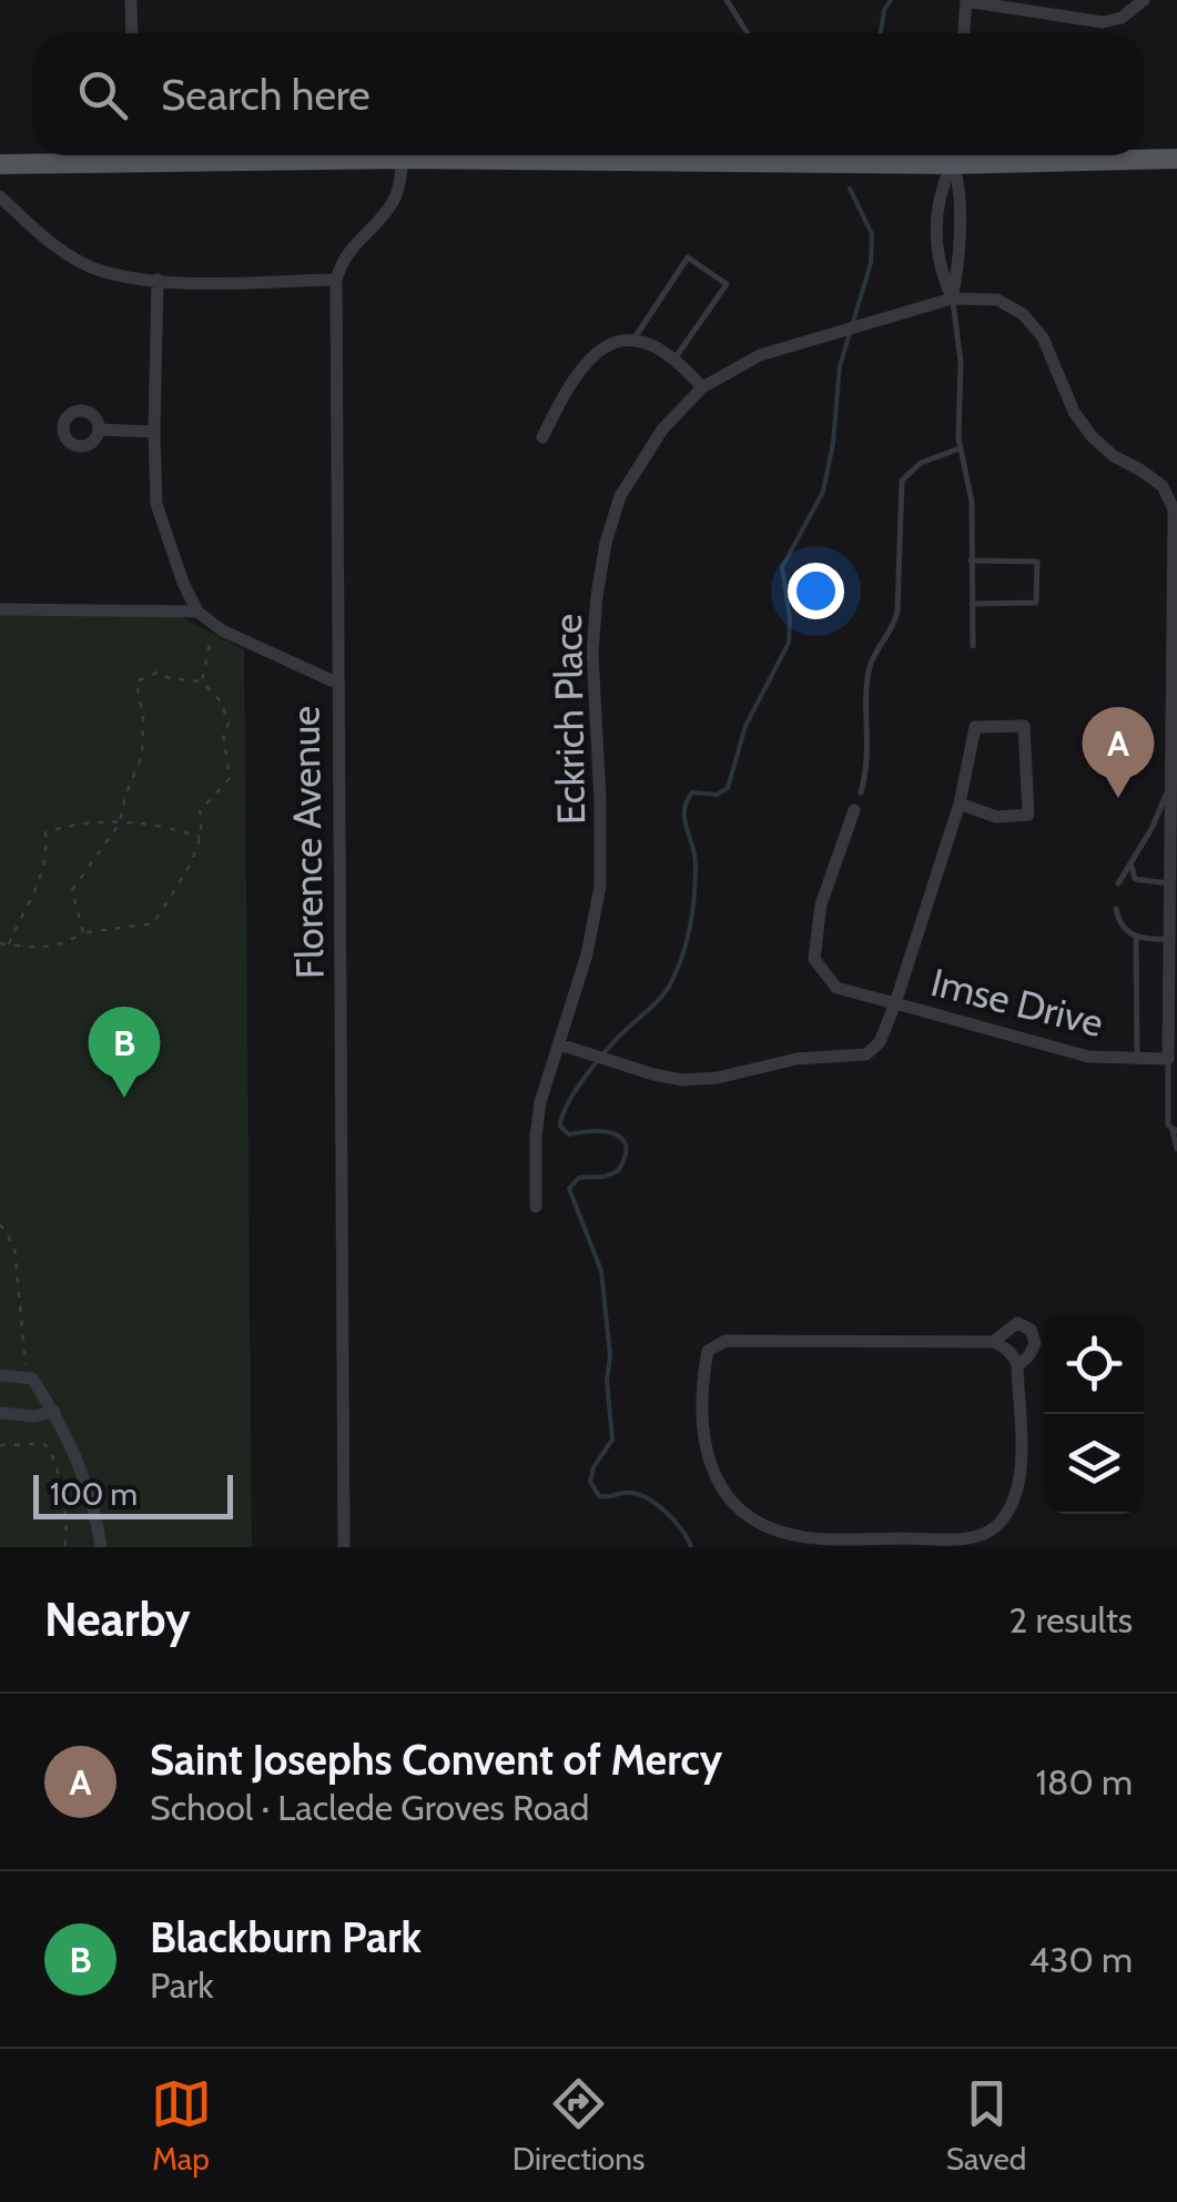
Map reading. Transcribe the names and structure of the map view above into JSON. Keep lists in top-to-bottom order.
{
  "streets": {
    "street": ["Eckrich Place", "Florence Avenue", "Imse Drive"]
  },
  "crossings": [
    ["Eckrich Place", "Imse Drive"]
  ],
  "scale_bar": "100 m",
  "page": {
    "search": "Search here",
    "pins": ["A", "B"],
    "scale": "100 m",
    "heading": ["Nearby", "2 results"],
    "list": [
      {
        "mark": "A",
        "name": "Saint Josephs Convent of Mercy",
        "note": "School · Laclede Groves Road",
        "value": "180 m"
      },
      {
        "mark": "B",
        "name": "Blackburn Park",
        "note": "Park",
        "value": "430 m"
      }
    ],
    "nav": ["Map", "Directions", "Saved"]
  }
}
